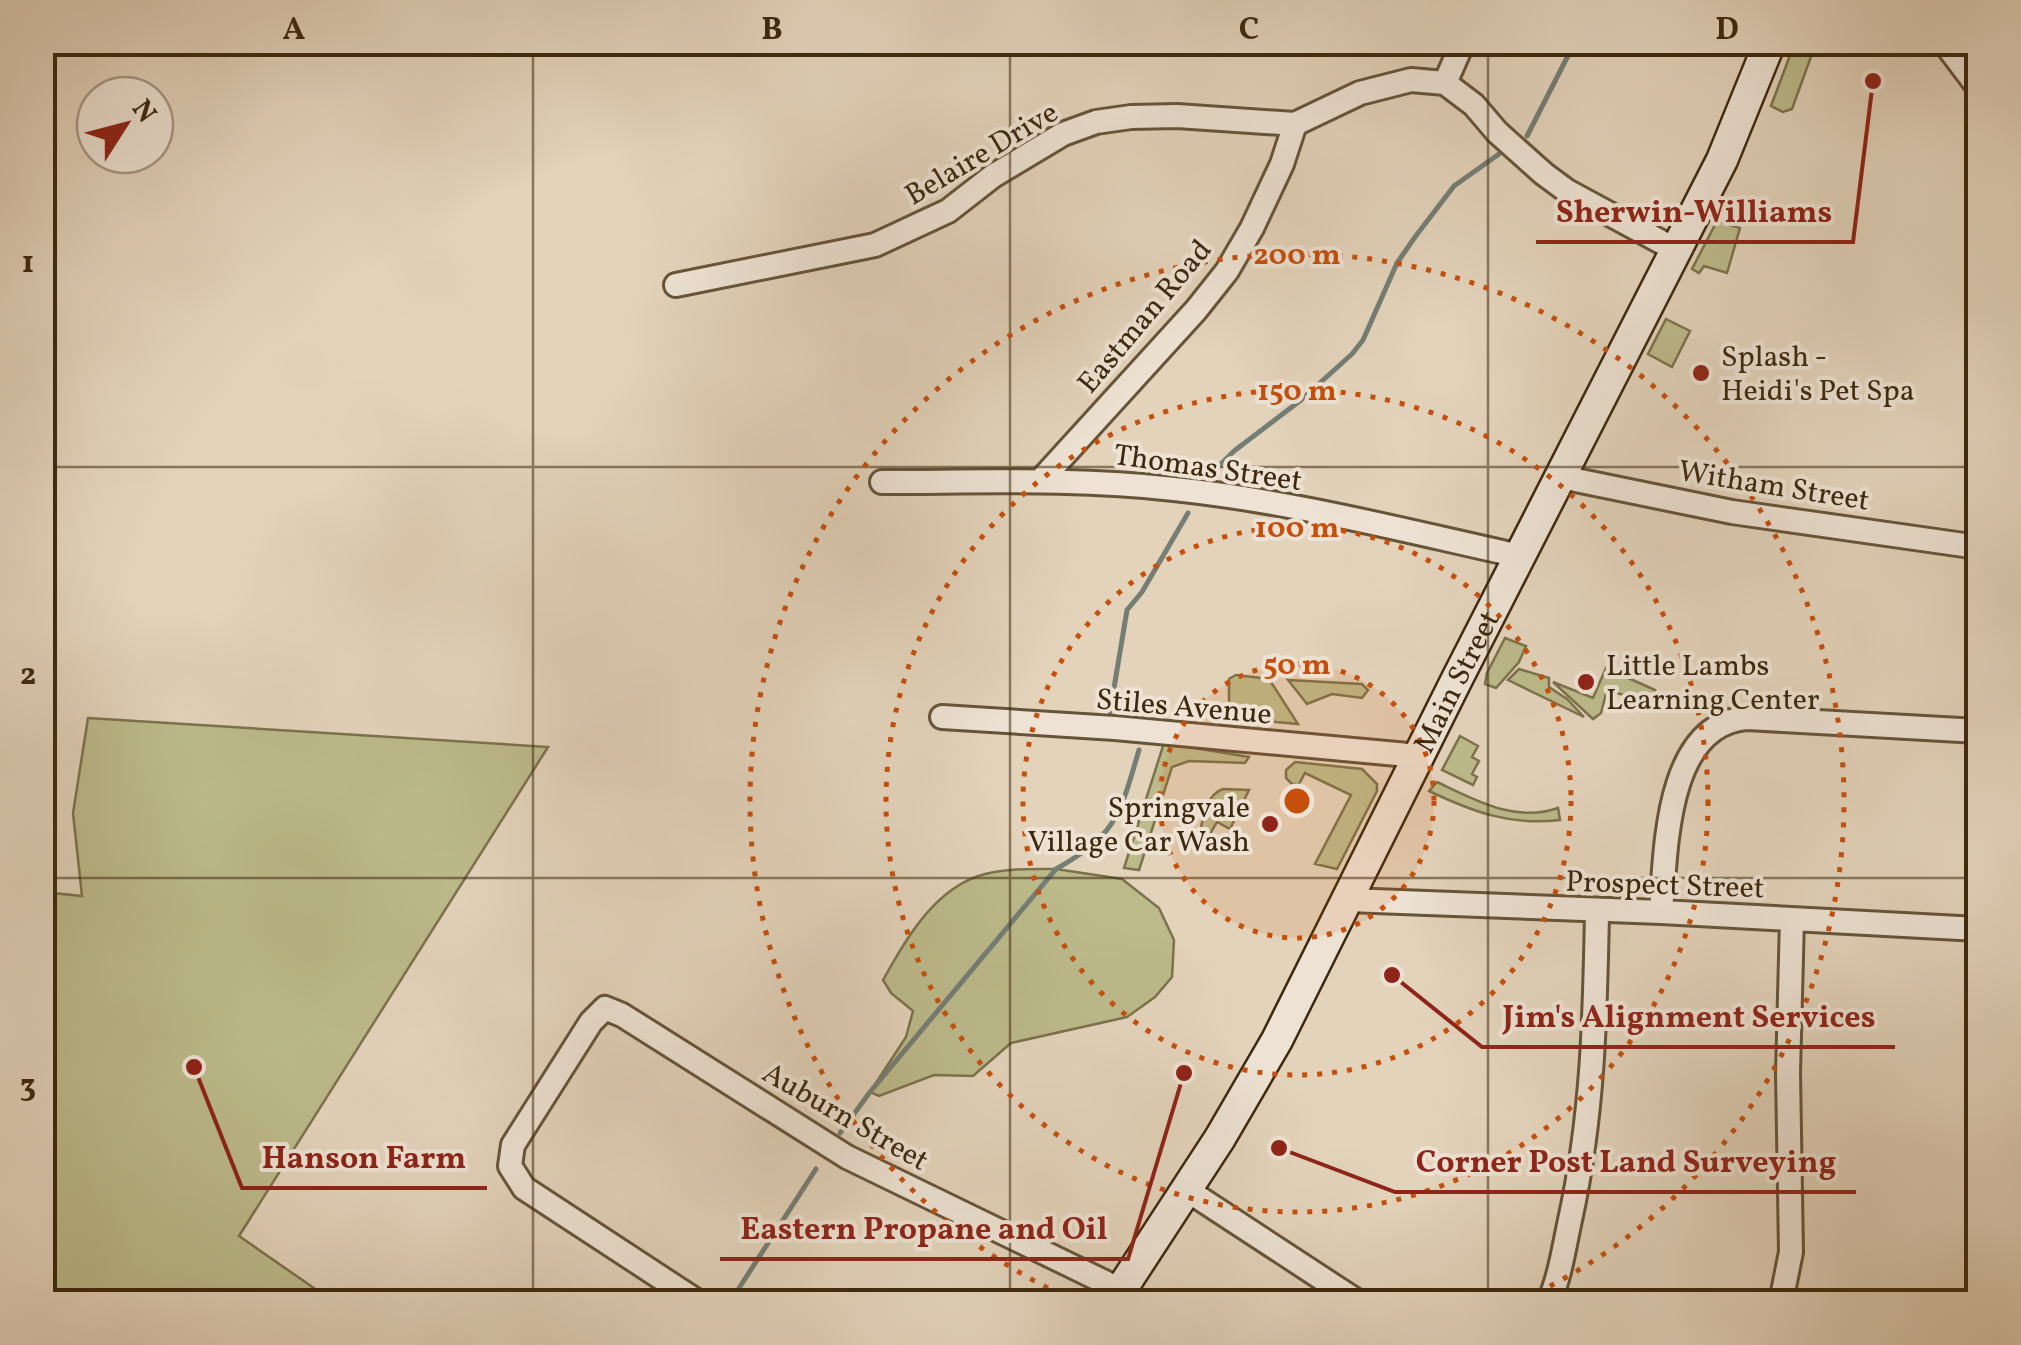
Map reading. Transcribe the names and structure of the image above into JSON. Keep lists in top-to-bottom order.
{
  "streets": {
    "main road": ["Main Street"],
    "street": [
      "Belaire Drive",
      "Eastman Road",
      "Thomas Street",
      "Witham Street",
      "Stiles Avenue",
      "Prospect Street",
      "Auburn Street"
    ]
  },
  "crossings": [
    ["Belaire Drive", "Eastman Road"],
    ["Eastman Road", "Thomas Street"],
    ["Thomas Street", "Main Street"],
    ["Witham Street", "Main Street"],
    ["Main Street", "Stiles Avenue"],
    ["Main Street", "Prospect Street"],
    ["Main Street", "Auburn Street"]
  ],
  "places": [
    "Sherwin-Williams",
    "Splash - Heidi's Pet Spa",
    "Little Lambs Learning Center",
    "Springvale Village Car Wash",
    "Jim's Alignment Services",
    "Hanson Farm",
    "Eastern Propane and Oil",
    "Corner Post Land Surveying"
  ],
  "north": "top right",
  "grid": {
    "columns": [
      "A",
      "B",
      "C",
      "D"
    ],
    "rows": ["1", "2", "3"]
  },
  "rings": [
    "200 m",
    "150 m",
    "100 m",
    "50 m"
  ]
}
